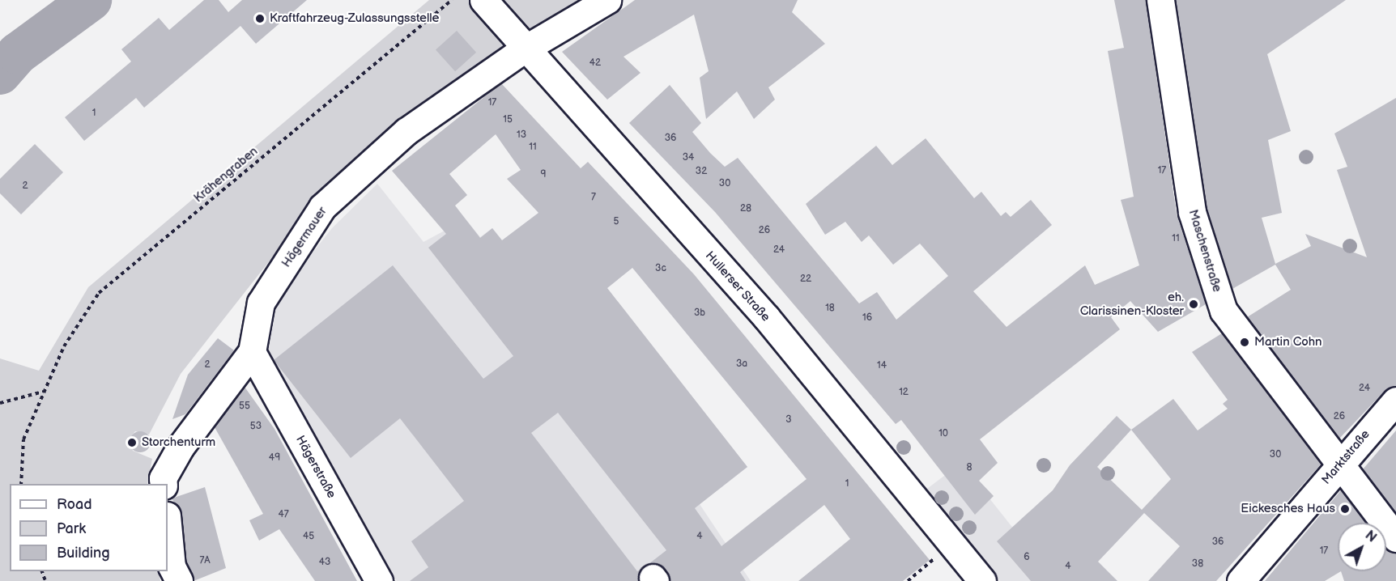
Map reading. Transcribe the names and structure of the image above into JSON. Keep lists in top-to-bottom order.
{
  "streets": {
    "street": [
      "Hägermauer",
      "Maschenstraße",
      "Hullerser Straße",
      "Marktstraße",
      "Hägerstraße"
    ],
    "path": ["Krähengraben"]
  },
  "crossings": [
    ["Hägermauer", "Hullerser Straße"],
    ["Hägermauer", "Hägerstraße"],
    ["Maschenstraße", "Marktstraße"]
  ],
  "places": [
    "Kraftfahrzeug-Zulassungsstelle",
    "eh. Clarissinen-Kloster",
    "Martin Cohn",
    "Storchenturm",
    "Eickesches Haus"
  ],
  "house_numbers": [
    "42",
    "17",
    "1",
    "15",
    "13",
    "36",
    "11",
    "34",
    "17",
    "32",
    "9",
    "30",
    "2",
    "7",
    "28",
    "5",
    "26",
    "11",
    "24",
    "3c",
    "22",
    "18",
    "3b",
    "16",
    "3a",
    "2",
    "14",
    "24",
    "12",
    "55",
    "26",
    "3",
    "53",
    "10",
    "30",
    "49",
    "8",
    "1",
    "47",
    "45",
    "4",
    "36",
    "17",
    "6",
    "7A",
    "43",
    "38",
    "4"
  ],
  "legend": ["Road", "Park", "Building"],
  "north": "top right"
}
